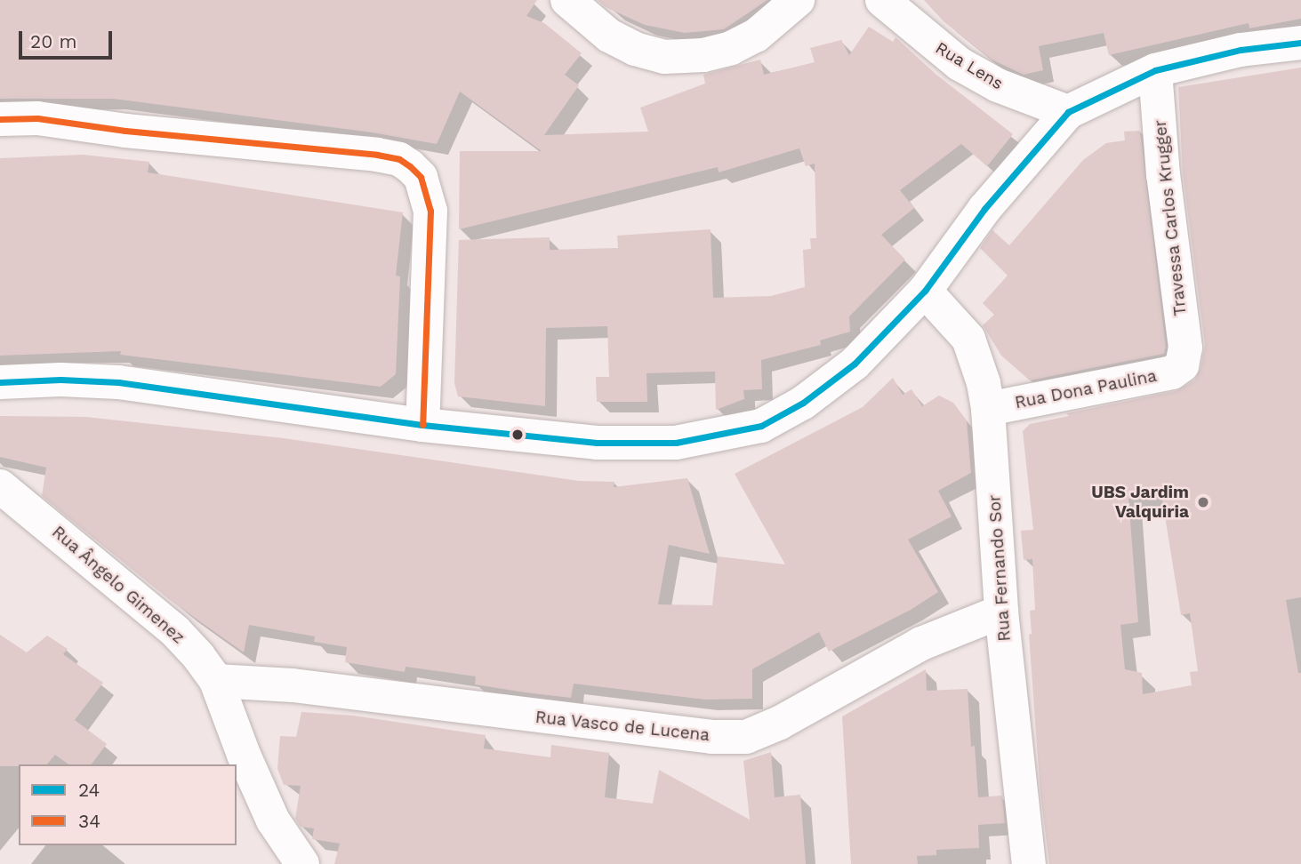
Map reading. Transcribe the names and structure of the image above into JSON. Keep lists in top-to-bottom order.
{
  "streets": {
    "street": [
      "Rua Lens",
      "Travessa Carlos Krugger",
      "Rua Dona Paulina",
      "Rua Fernando Sor",
      "Rua Ângelo Gimenez",
      "Rua Vasco de Lucena"
    ]
  },
  "crossings": [
    ["Travessa Carlos Krugger", "Rua Dona Paulina"],
    ["Rua Dona Paulina", "Rua Fernando Sor"],
    ["Rua Fernando Sor", "Rua Vasco de Lucena"],
    ["Rua Ângelo Gimenez", "Rua Vasco de Lucena"]
  ],
  "places": ["UBS Jardim Valquiria"],
  "lines": ["transit line 24", "transit line 34"],
  "legend": ["24", "34"],
  "scale_bar": "20 m"
}
